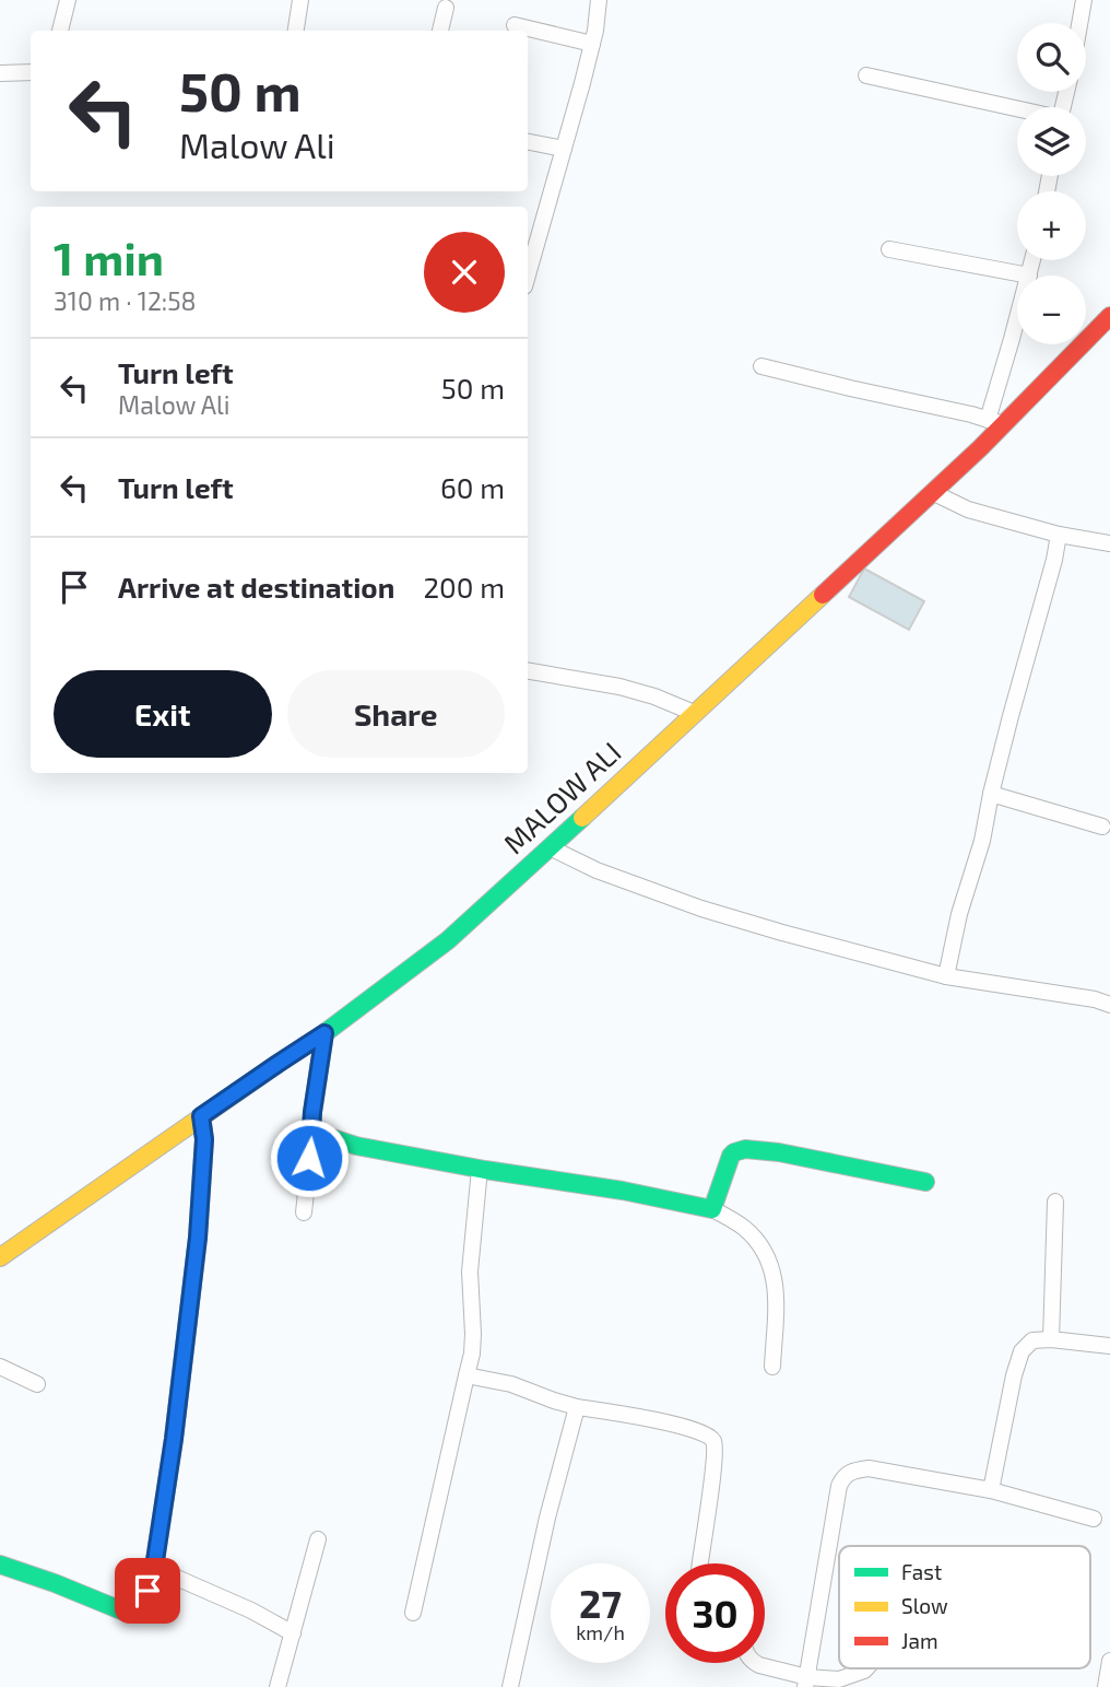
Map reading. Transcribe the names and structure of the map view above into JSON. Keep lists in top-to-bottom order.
{
  "streets": {
    "street": ["MALOW ALI"]
  },
  "legend": ["Fast", "Slow", "Jam"],
  "page": {
    "map_buttons": ["+", "−"],
    "turn": ["50 m", "Malow Ali"],
    "heading": ["1 min", "310 m · 12:58"],
    "list": [
      {
        "name": "Turn left",
        "note": "Malow Ali",
        "value": "50 m"
      },
      {
        "name": "Turn left",
        "value": "60 m"
      },
      {
        "name": "Arrive at destination",
        "value": "200 m"
      }
    ],
    "buttons": ["Exit", "Share"],
    "speed": "27 km/h",
    "limit": "30"
  }
}
